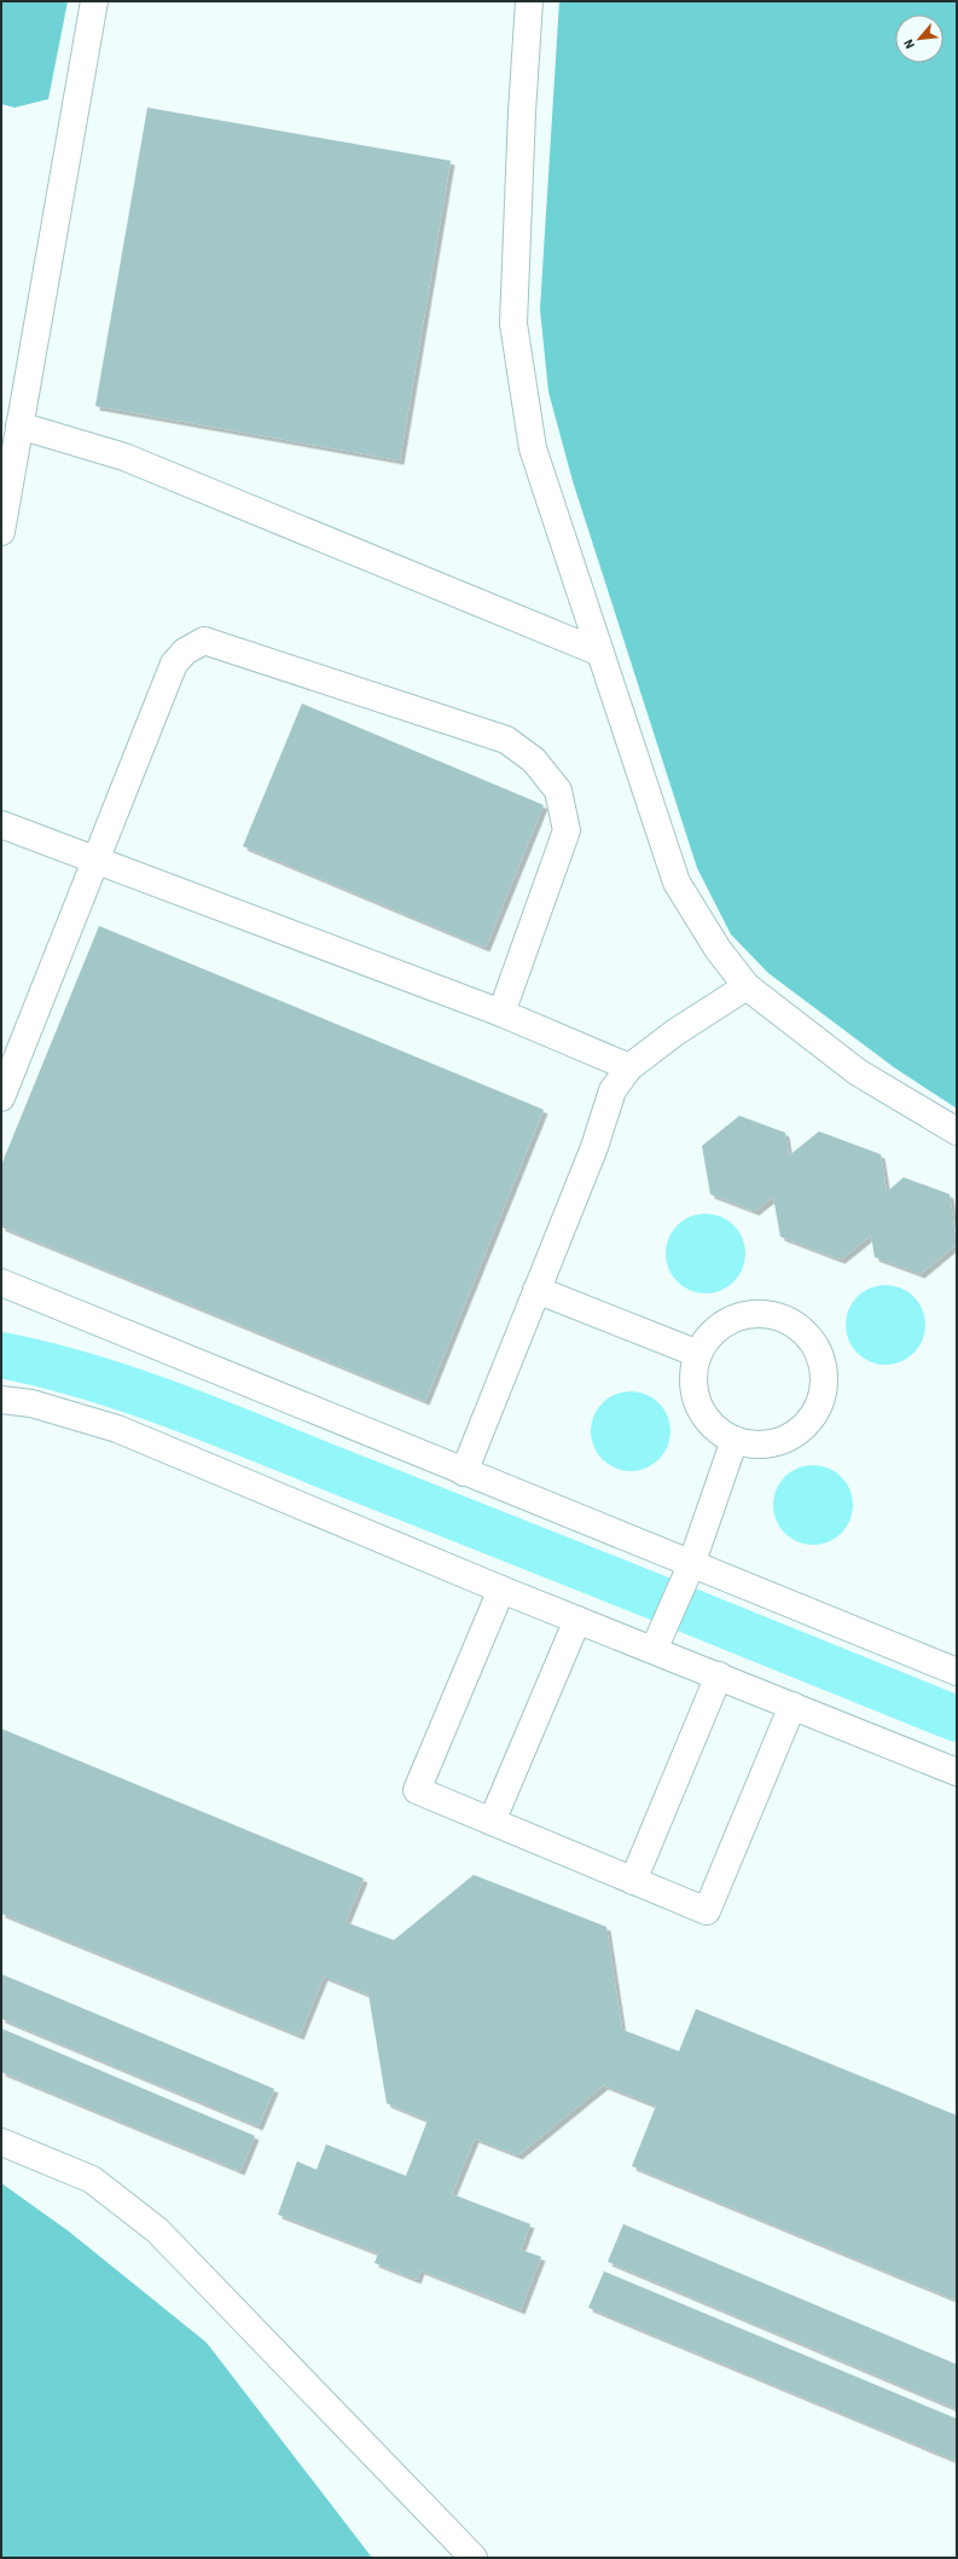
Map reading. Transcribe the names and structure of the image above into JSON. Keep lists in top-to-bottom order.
{
  "north": "bottom left"
}
